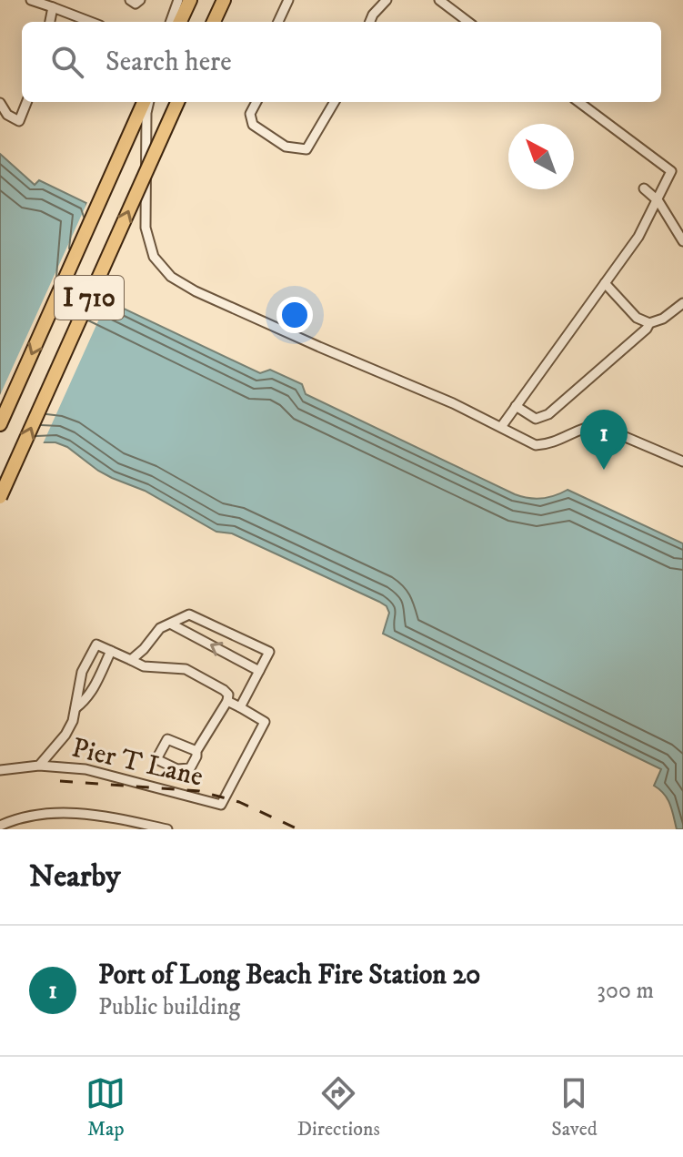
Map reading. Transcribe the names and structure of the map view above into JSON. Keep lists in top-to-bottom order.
{
  "streets": {
    "highway": ["I 710"],
    "street": ["Pier T Lane"]
  },
  "north": "top left",
  "page": {
    "search": "Search here",
    "pins": "1",
    "heading": "Nearby",
    "list": [
      {
        "mark": "1",
        "name": "Port of Long Beach Fire Station 20",
        "note": "Public building",
        "value": "300 m"
      }
    ],
    "nav": ["Map", "Directions", "Saved"]
  }
}
